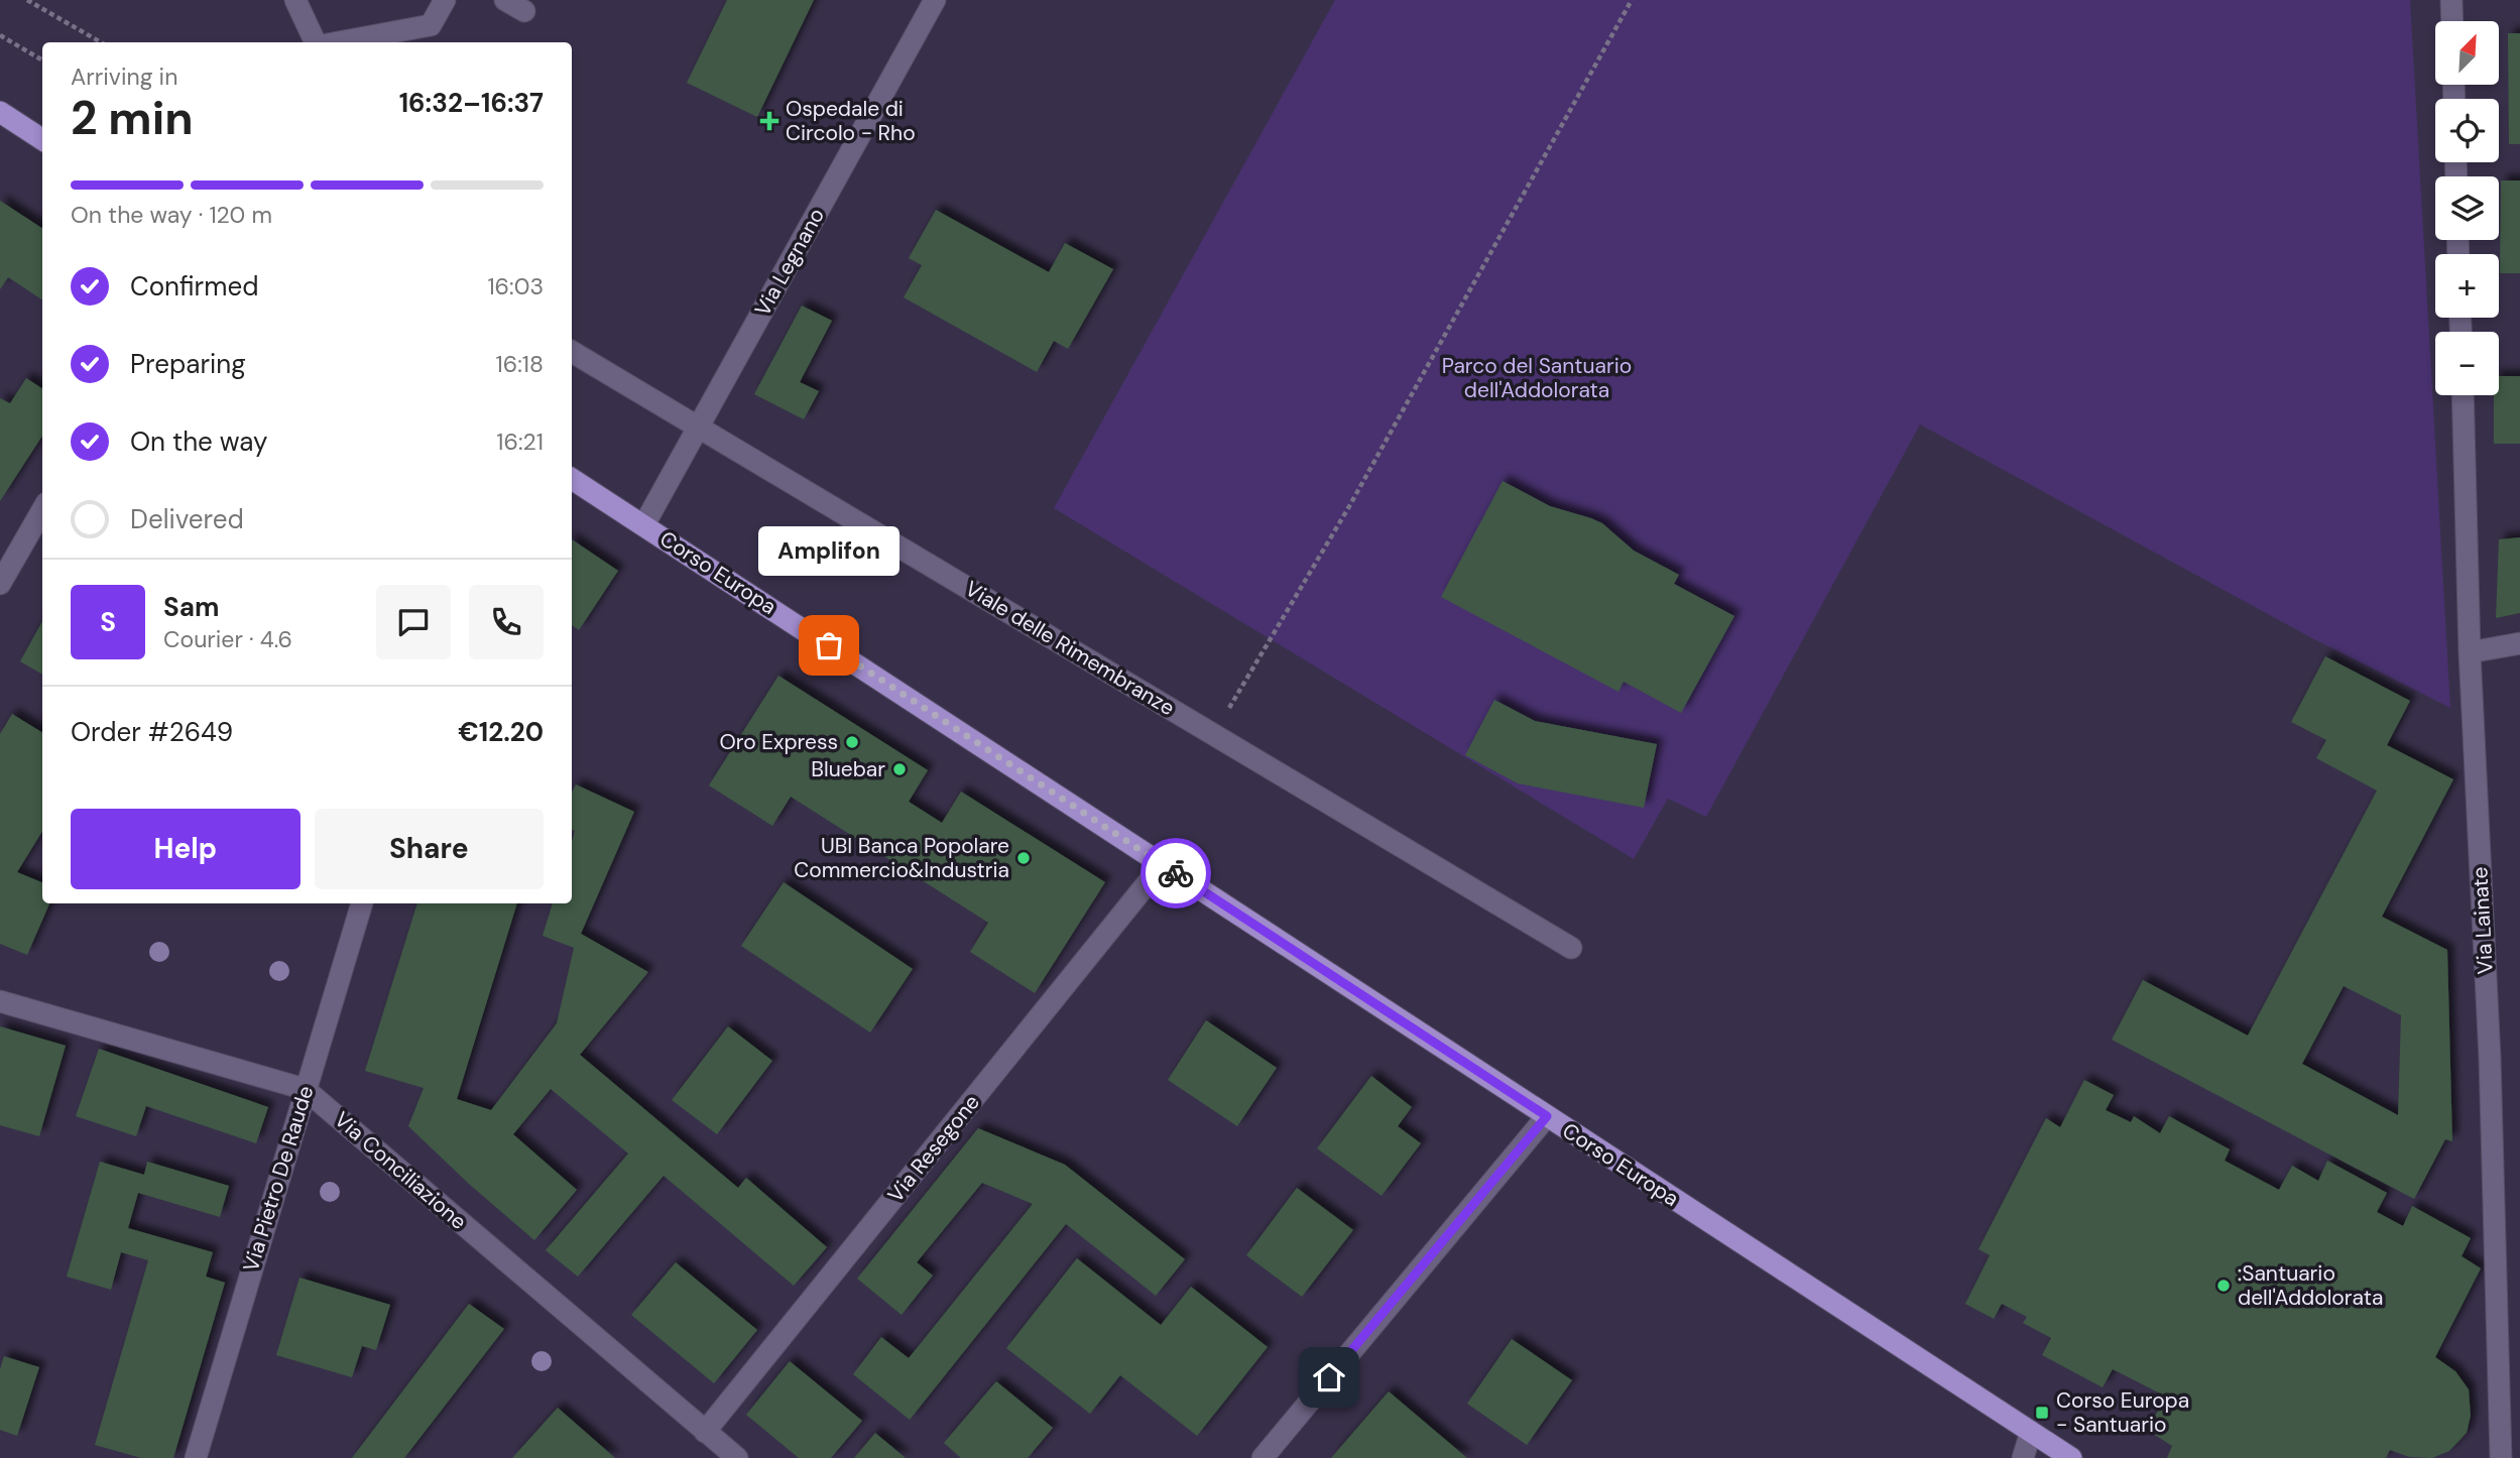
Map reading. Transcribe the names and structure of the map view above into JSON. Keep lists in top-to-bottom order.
{
  "streets": {
    "main road": ["Corso Europa"],
    "street": [
      "Via Legnano",
      "Viale delle Rimembranze",
      "Via Lainate",
      "Via Resegone",
      "Via Conciliazione",
      "Via Pietro De Raude"
    ]
  },
  "crossings": [
    ["Via Legnano", "Corso Europa"],
    ["Via Legnano", "Viale delle Rimembranze"],
    ["Corso Europa", "Via Resegone"],
    ["Via Resegone", "Via Conciliazione"],
    ["Via Conciliazione", "Via Pietro De Raude"]
  ],
  "parks": ["Parco del Santuario dell'Addolorata"],
  "places": {
    "health": ["Ospedale di Circolo - Rho"],
    "other": [
      "Amplifon",
      "Oro Express",
      "Bluebar",
      "UBI Banca Popolare Commercio&Industria",
      ":Santuario dell'Addolorata"
    ],
    "transit": ["Corso Europa - Santuario"]
  },
  "north": "top right",
  "page": {
    "map_buttons": ["+", "−"],
    "heading": ["2 min", "Arriving in", "16:32–16:37"],
    "panel": [
      "Sam",
      "Courier · 4.6",
      "Order #2649",
      "€12.20"
    ],
    "bar": "On the way · 120 m",
    "list": [
      ["Confirmed", "16:03"],
      ["Preparing", "16:18"],
      ["On the way", "16:21"],
      "Delivered"
    ],
    "bubble": "Amplifon",
    "round": "S",
    "buttons": ["Help", "Share"]
  }
}
